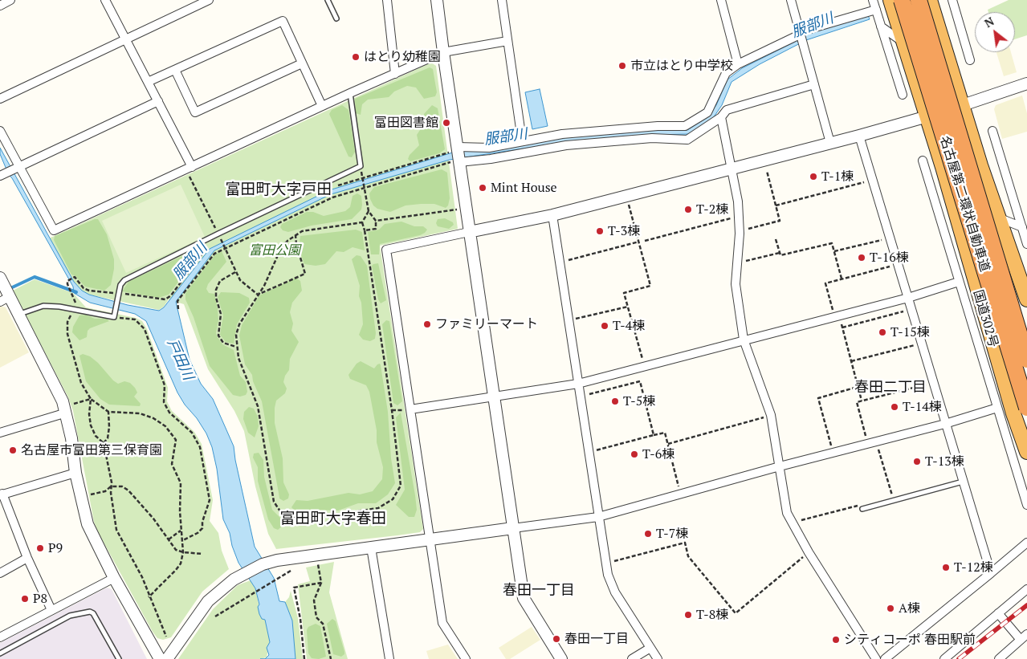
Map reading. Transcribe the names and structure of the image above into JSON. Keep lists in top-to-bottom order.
{
  "streets": {
    "highway": ["名古屋第二環状自動車道", "国道302号"]
  },
  "districts": [
    "富田町大字戸田",
    "春田二丁目",
    "富田町大字春田",
    "春田一丁目"
  ],
  "water": ["服部川", "戸田川"],
  "parks": ["富田公園"],
  "places": [
    "はとり幼稚園",
    "市立はとり中学校",
    "富田図書館",
    "T-1棟",
    "Mint House",
    "T-2棟",
    "T-3棟",
    "T-16棟",
    "ファミリーマート",
    "T-4棟",
    "T-15棟",
    "T-5棟",
    "T-14棟",
    "名古屋市富田第三保育園",
    "T-6棟",
    "T-13棟",
    "T-7棟",
    "P9",
    "T-12棟",
    "P8",
    "A棟",
    "T-8棟",
    "春田一丁目",
    "シティコーポ 春田駅前"
  ],
  "north": "top left"
}
